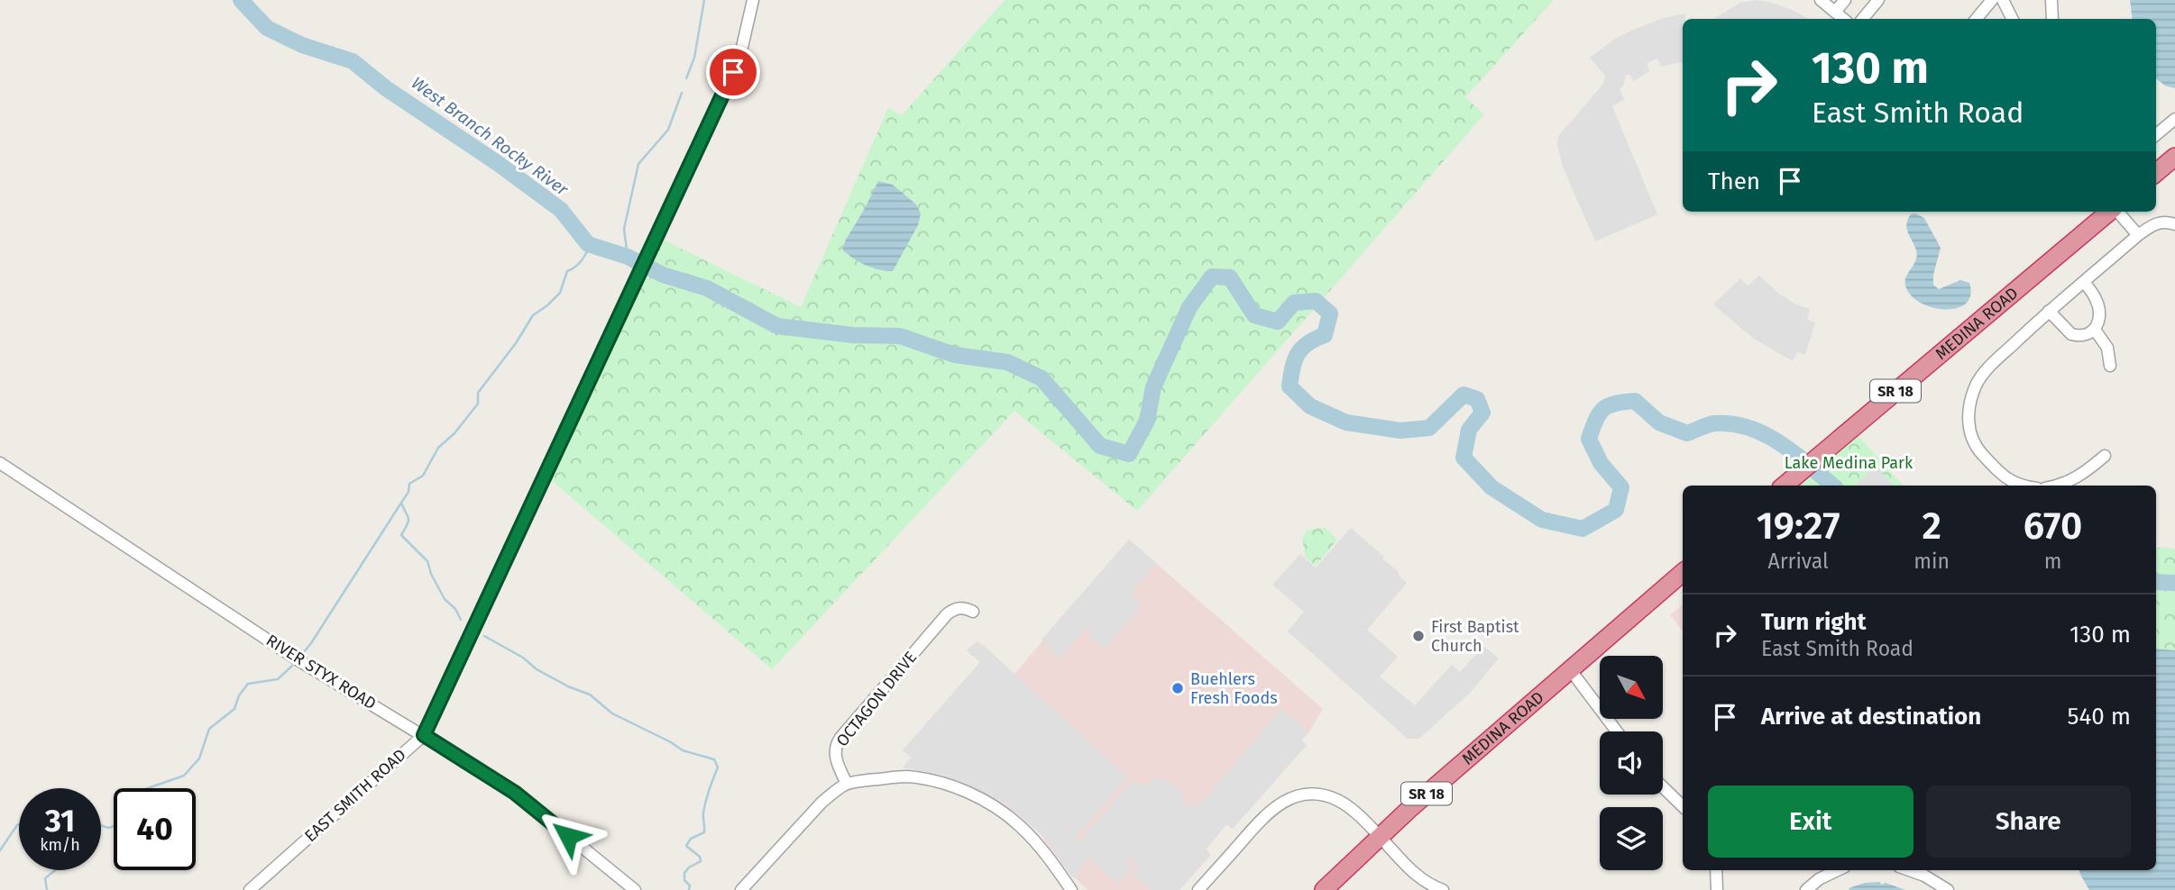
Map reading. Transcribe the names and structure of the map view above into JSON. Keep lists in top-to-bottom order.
{
  "streets": {
    "highway": ["MEDINA ROAD", "SR 18"],
    "street": ["RIVER STYX ROAD", "OCTAGON DRIVE", "EAST SMITH ROAD"]
  },
  "crossings": [
    ["RIVER STYX ROAD", "EAST SMITH ROAD"]
  ],
  "water": ["West Branch Rocky River"],
  "parks": ["Lake Medina Park"],
  "places": ["First Baptist Church", "Buehlers Fresh Foods"],
  "north": "bottom right",
  "page": {
    "turn": ["130 m", "East Smith Road"],
    "then": "Then",
    "eta": [
      "19:27",
      "Arrival",
      "2",
      "min",
      "670",
      "m"
    ],
    "list": [
      {
        "name": "Turn right",
        "note": "East Smith Road",
        "value": "130 m"
      },
      {
        "name": "Arrive at destination",
        "value": "540 m"
      }
    ],
    "buttons": ["Exit", "Share"],
    "speed": "31 km/h",
    "limit": "40"
  }
}
